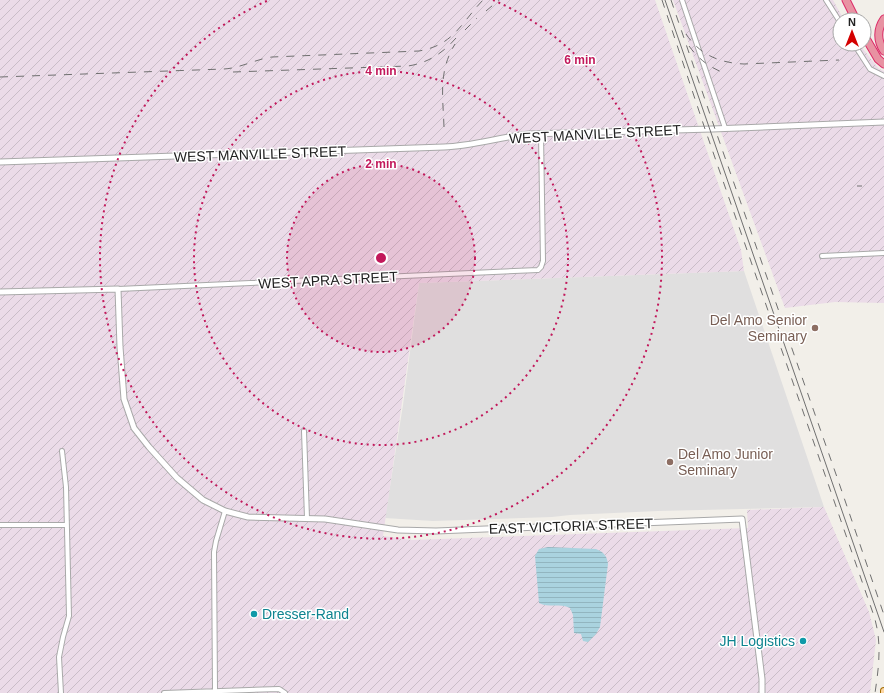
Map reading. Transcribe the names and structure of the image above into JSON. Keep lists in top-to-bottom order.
{
  "streets": {
    "street": ["WEST MANVILLE STREET", "WEST APRA STREET", "EAST VICTORIA STREET"]
  },
  "crossings": [
    ["WEST MANVILLE STREET", "WEST APRA STREET"]
  ],
  "places": [
    "Del Amo Senior Seminary",
    "Del Amo Junior Seminary",
    "Dresser-Rand",
    "JH Logistics"
  ],
  "north": "top",
  "rings": ["6 min", "4 min", "2 min"]
}
